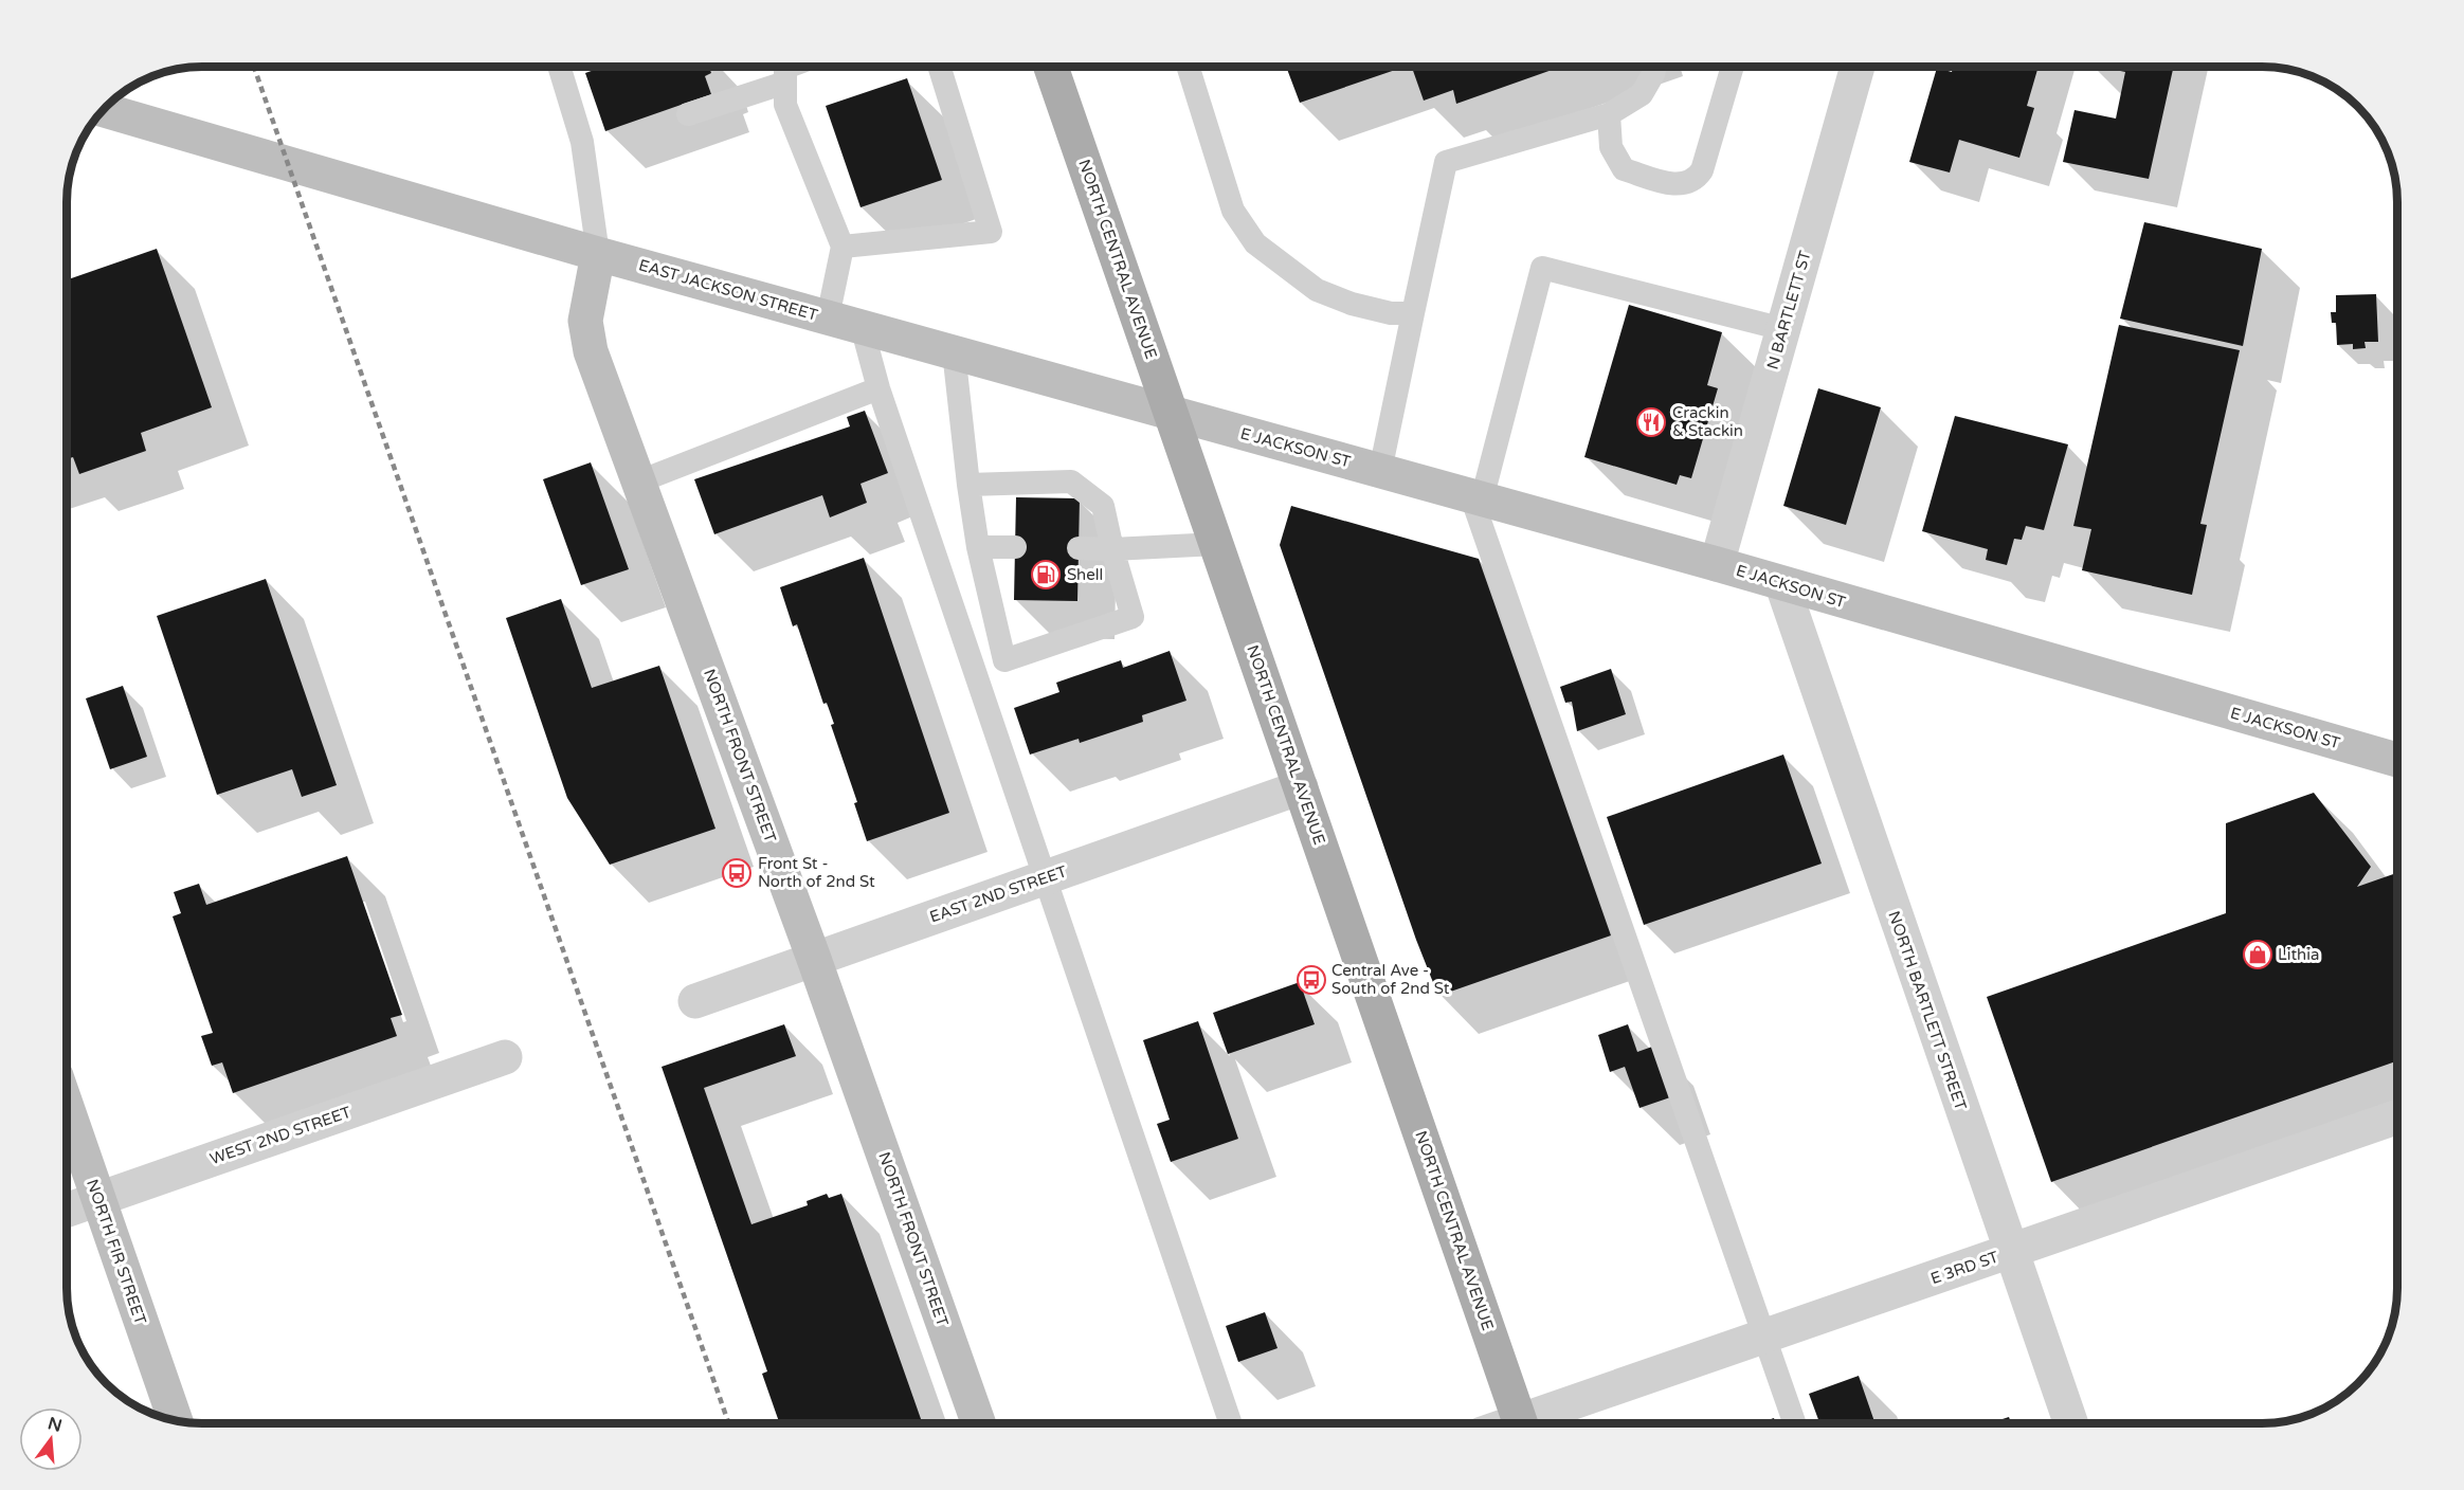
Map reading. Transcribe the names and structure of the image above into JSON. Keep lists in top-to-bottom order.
{
  "streets": {
    "main road": ["NORTH CENTRAL AVENUE"],
    "street": [
      "EAST JACKSON STREET",
      "N BARTLETT ST",
      "E JACKSON ST",
      "NORTH FRONT STREET",
      "EAST 2ND STREET",
      "NORTH BARTLETT STREET",
      "WEST 2ND STREET",
      "NORTH FIR STREET",
      "E 3RD ST"
    ]
  },
  "crossings": [
    ["NORTH CENTRAL AVENUE", "EAST JACKSON STREET"],
    ["NORTH CENTRAL AVENUE", "E JACKSON ST"],
    ["NORTH CENTRAL AVENUE", "EAST 2ND STREET"],
    ["EAST JACKSON STREET", "E JACKSON ST"],
    ["EAST JACKSON STREET", "NORTH FRONT STREET"],
    ["N BARTLETT ST", "E JACKSON ST"],
    ["E JACKSON ST", "NORTH BARTLETT STREET"],
    ["NORTH FRONT STREET", "EAST 2ND STREET"],
    ["NORTH BARTLETT STREET", "E 3RD ST"],
    ["WEST 2ND STREET", "NORTH FIR STREET"]
  ],
  "places": {
    "restaurant": ["Crackin & Stackin"],
    "fuel station": ["Shell"],
    "bus stop": ["Front St - North of 2nd St", "Central Ave - South of 2nd St"],
    "shop": ["Lithia"]
  },
  "north": "top"
}
